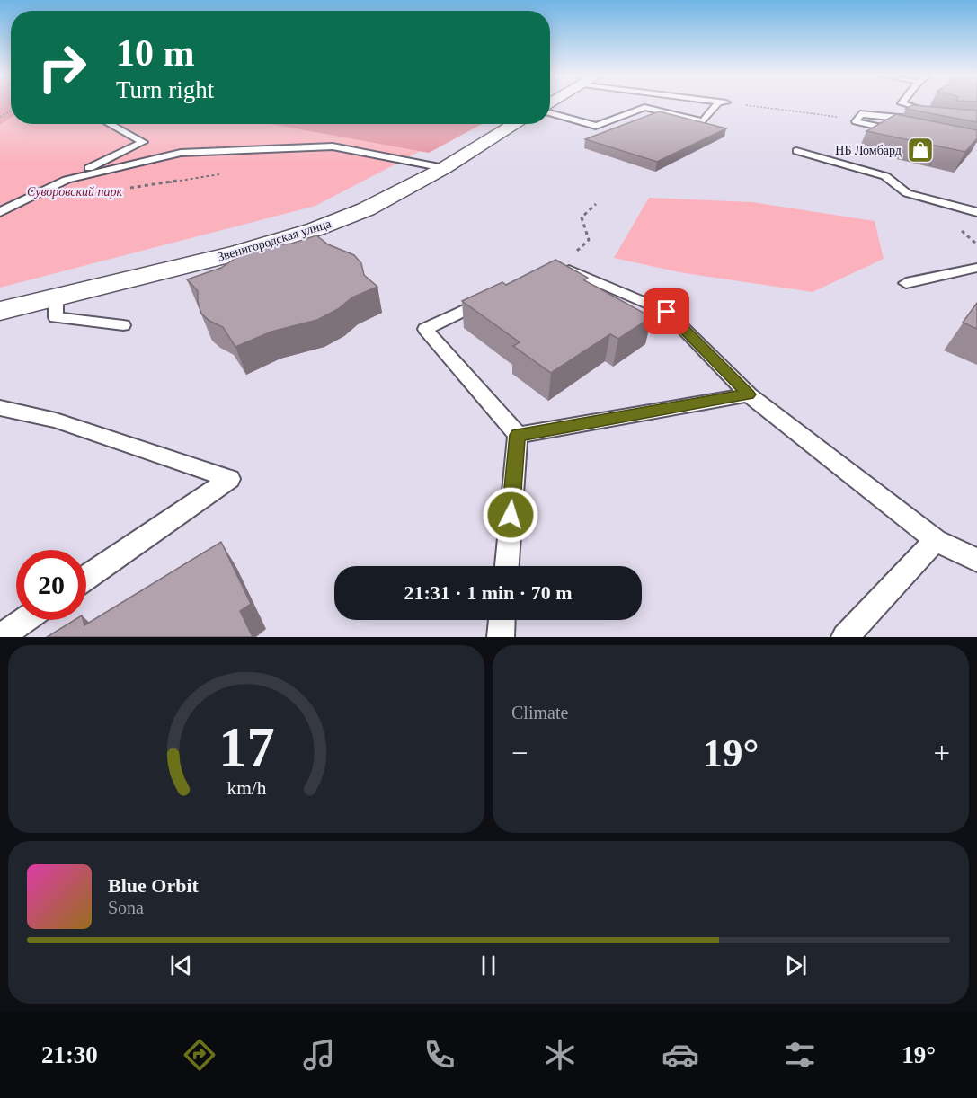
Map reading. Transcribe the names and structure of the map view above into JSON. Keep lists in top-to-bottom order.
{
  "streets": {
    "street": ["Звенигородская улица"]
  },
  "parks": ["Суворовский парк"],
  "places": {
    "shop": ["НБ Ломбард"]
  },
  "page": {
    "turn": ["10 m", "Turn right"],
    "limit": "20",
    "trip": "21:31 · 1 min · 70 m",
    "tile": "Climate",
    "heat": ["−", "19°", "+"],
    "song": ["Blue Orbit", "Sona"],
    "tabs": ["21:30", "19°"],
    "gauge": ["17", "km/h"]
  }
}
